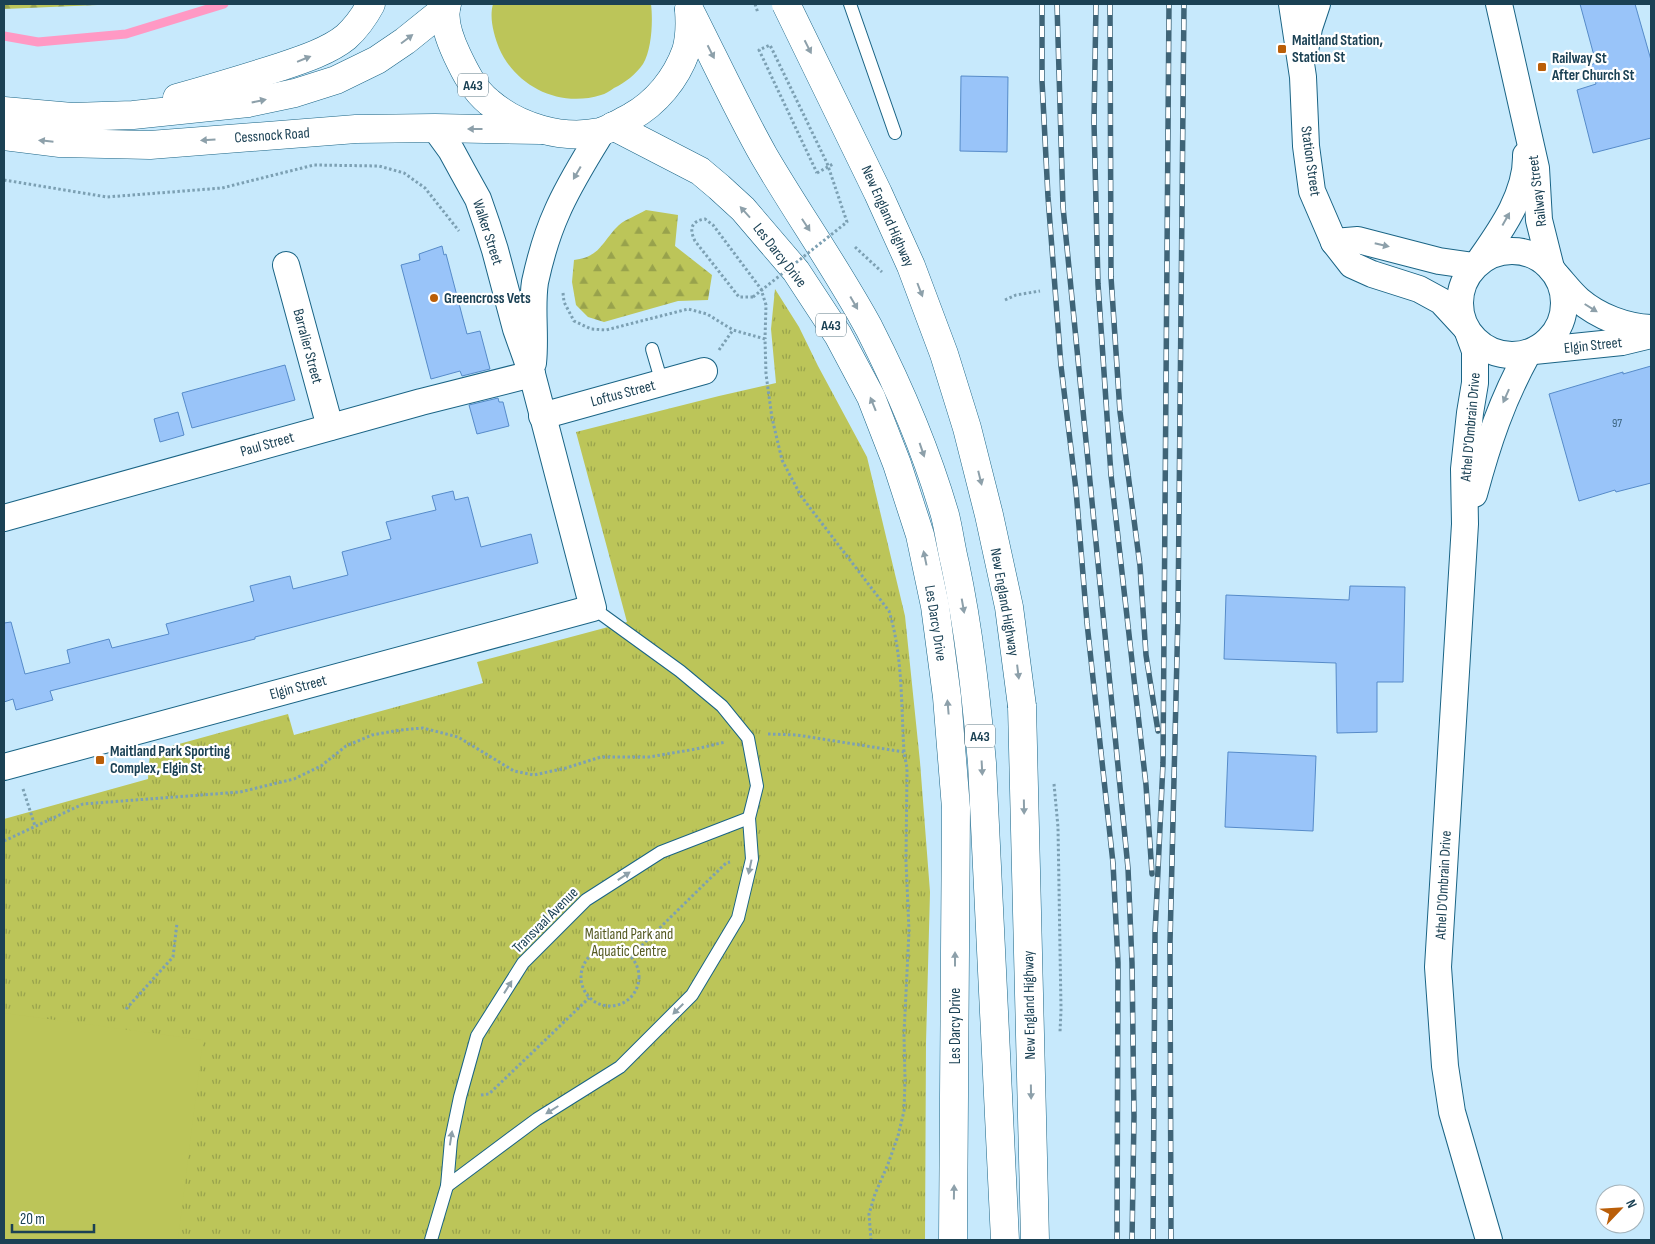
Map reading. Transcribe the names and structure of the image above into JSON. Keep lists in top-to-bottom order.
{
  "streets": {
    "main road": [
      "A43",
      "Cessnock Road",
      "New England Highway",
      "Les Darcy Drive"
    ],
    "street": [
      "Station Street",
      "Railway Street",
      "Walker Street",
      "Elgin Street",
      "Barralier Street",
      "Loftus Street",
      "Athel D'Ombrain Drive",
      "Paul Street"
    ],
    "lane": ["Transvaal Avenue"]
  },
  "crossings": [
    ["A43", "Cessnock Road"],
    ["A43", "Walker Street"],
    ["A43", "Les Darcy Drive"],
    ["Cessnock Road", "Walker Street"],
    ["Station Street", "Railway Street"],
    ["Station Street", "Elgin Street"],
    ["Station Street", "Athel D'Ombrain Drive"],
    ["Railway Street", "Elgin Street"],
    ["Railway Street", "Athel D'Ombrain Drive"],
    ["Walker Street", "Les Darcy Drive"],
    ["Walker Street", "Elgin Street"],
    ["Walker Street", "Loftus Street"],
    ["Walker Street", "Paul Street"],
    ["Elgin Street", "Athel D'Ombrain Drive"],
    ["Barralier Street", "Paul Street"]
  ],
  "one_way": ["Railway Street"],
  "parks": ["Maitland Park and Aquatic Centre"],
  "places": {
    "transit": ["Maitland Station, Station St", "Railway St After Church St", "Maitland Park Sporting Complex, Elgin St"],
    "other": ["Greencross Vets"]
  },
  "house_numbers": ["97"],
  "scale_bar": "20 m",
  "north": "top right"
}
